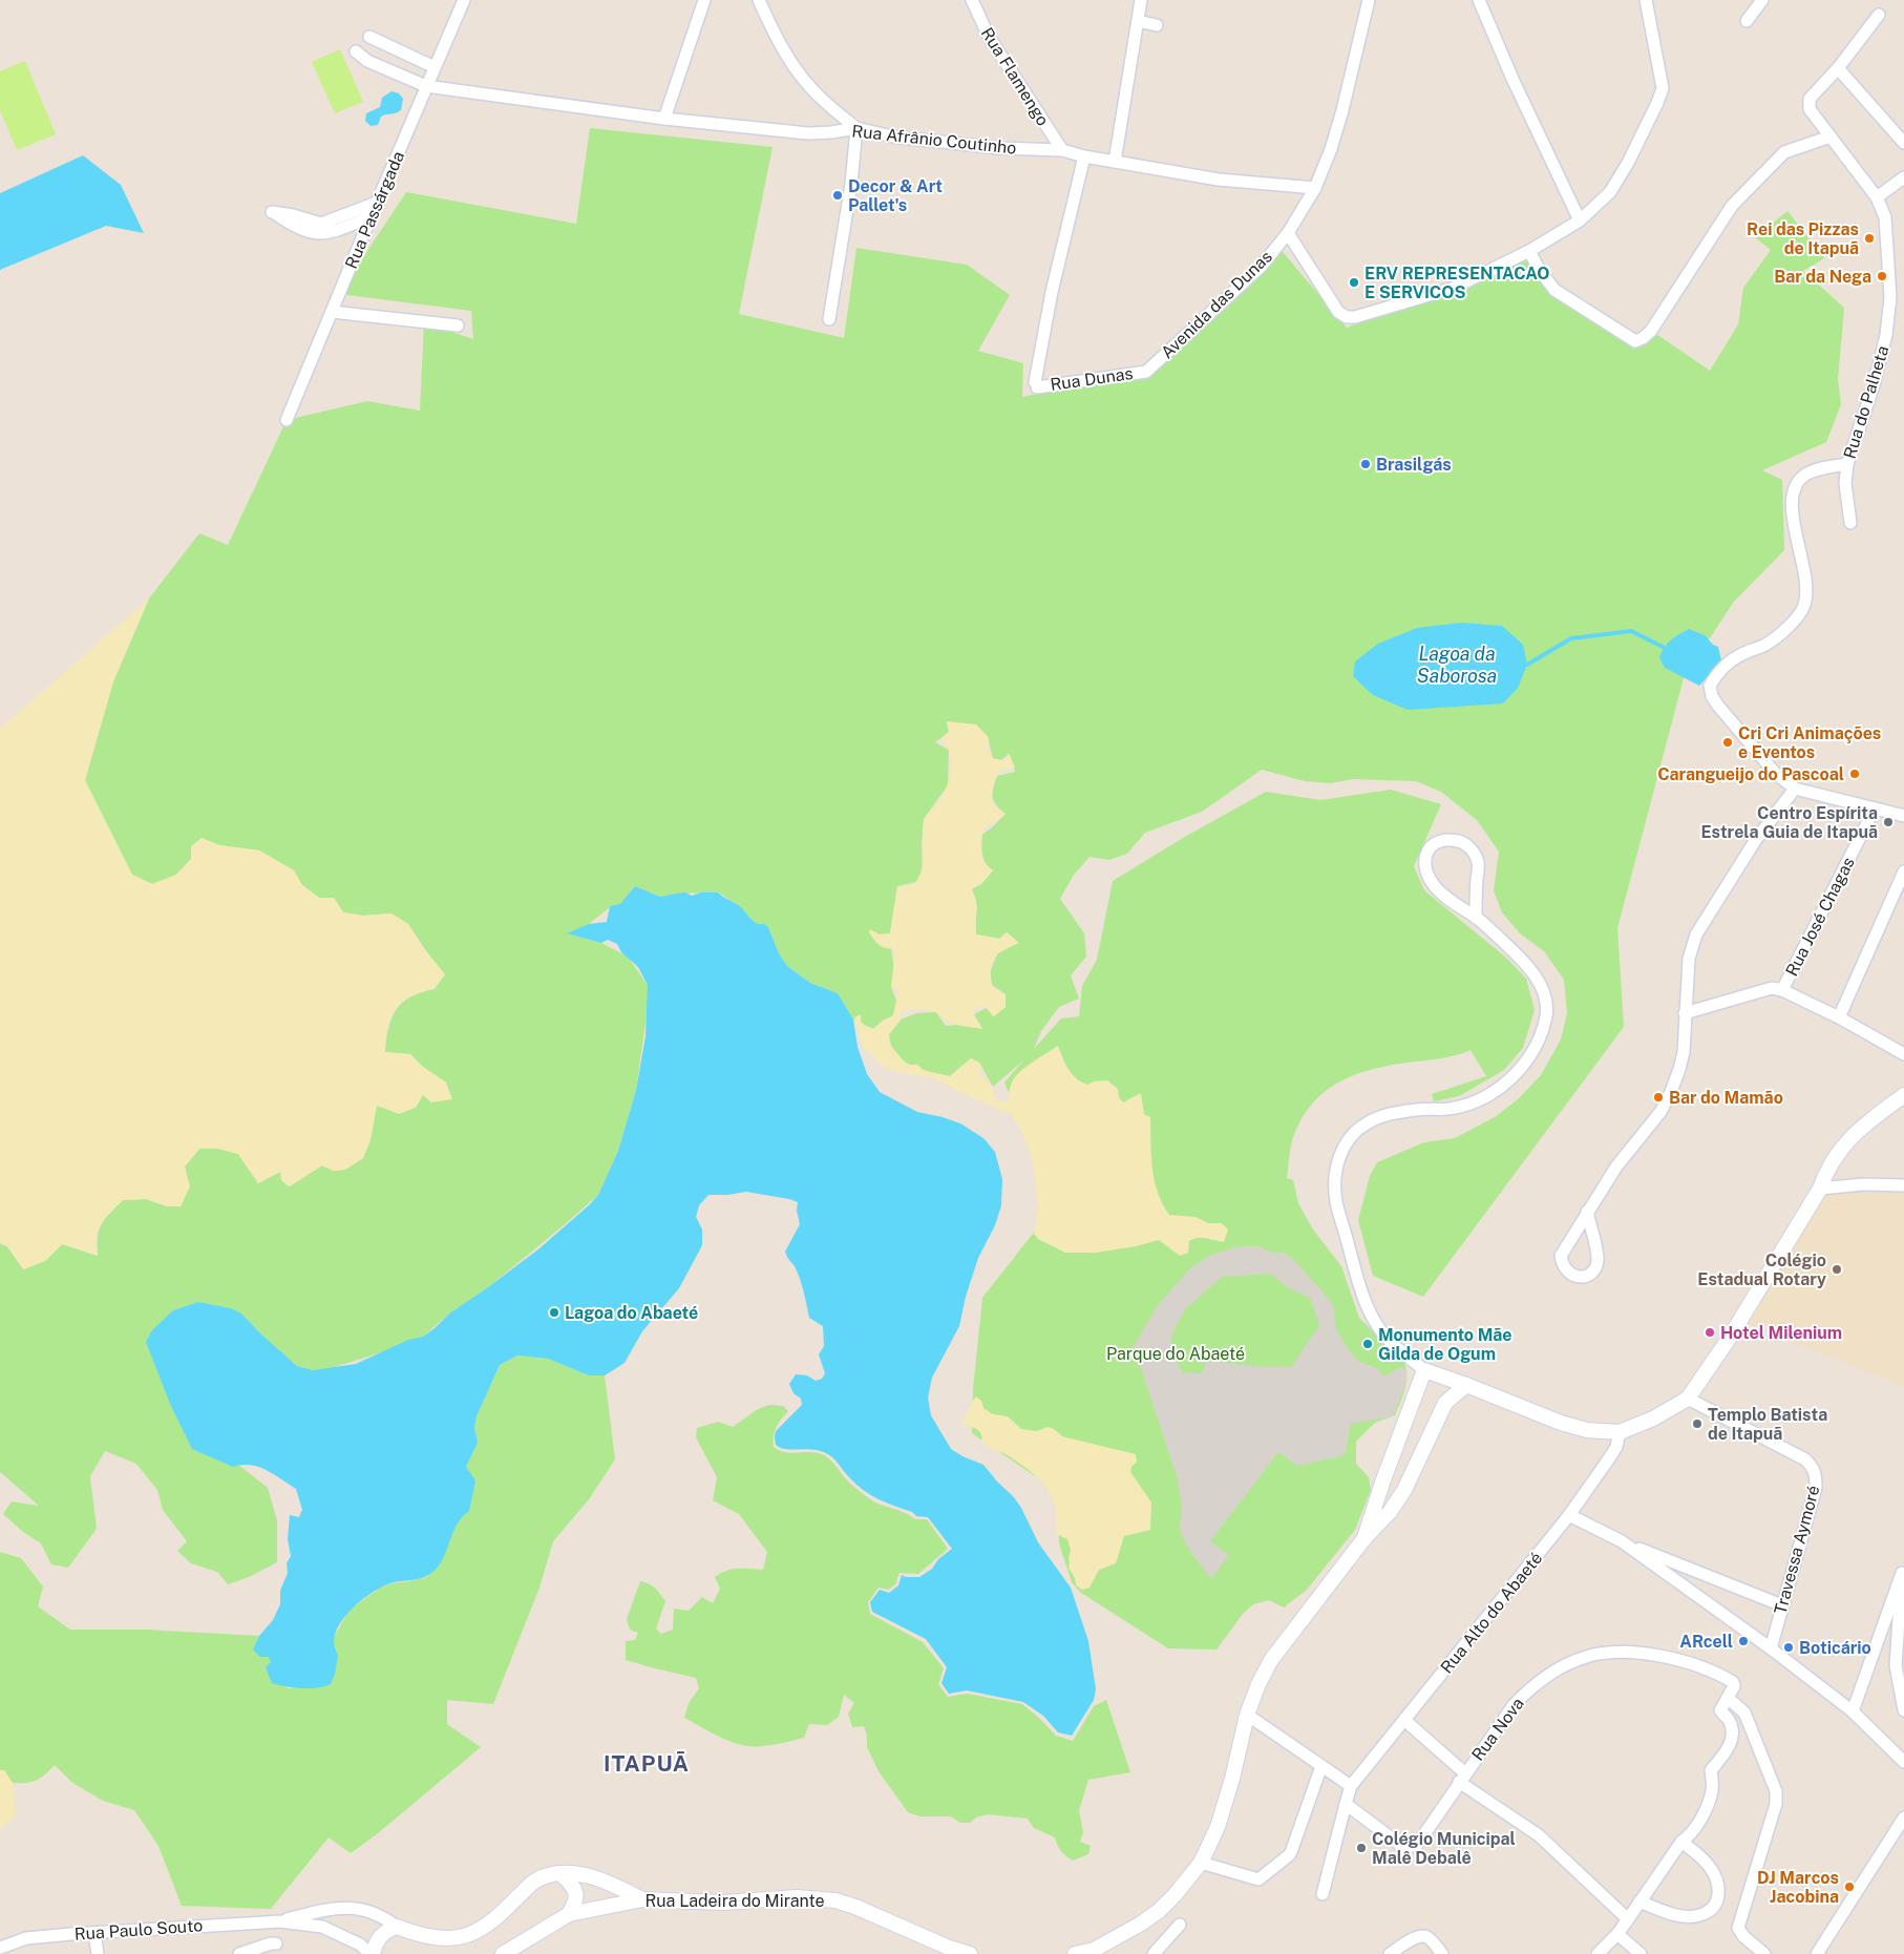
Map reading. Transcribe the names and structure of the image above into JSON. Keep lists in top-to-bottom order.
{
  "streets": {
    "street": [
      "Rua Flamengo",
      "Rua Afrânio Coutinho",
      "Rua Passárgada",
      "Avenida das Dunas",
      "Rua Dunas",
      "Rua do Palheta",
      "Rua José Chagas",
      "Travessa Aymoré",
      "Rua Alto do Abaeté",
      "Rua Nova",
      "Rua Ladeira do Mirante",
      "Rua Paulo Souto"
    ]
  },
  "crossings": [
    ["Rua Flamengo", "Rua Afrânio Coutinho"],
    ["Rua Afrânio Coutinho", "Rua Passárgada"],
    ["Rua Afrânio Coutinho", "Avenida das Dunas"],
    ["Rua Afrânio Coutinho", "Rua Dunas"],
    ["Avenida das Dunas", "Rua Dunas"],
    ["Rua Alto do Abaeté", "Rua Nova"],
    ["Rua Ladeira do Mirante", "Rua Paulo Souto"]
  ],
  "districts": ["ITAPUÃ"],
  "water": ["Lagoa da Saborosa"],
  "parks": ["Parque do Abaeté"],
  "places": [
    "Decor & Art Pallet's",
    "Rei das Pizzas de Itapuã",
    "Bar da Nega",
    "ERV REPRESENTACAO E SERVICOS",
    "Brasilgás",
    "Cri Cri Animações e Eventos",
    "Carangueijo do Pascoal",
    "Centro Espírita Estrela Guia de Itapuã",
    "Bar do Mamão",
    "Colégio Estadual Rotary",
    "Lagoa do Abaeté",
    "Hotel Milenium",
    "Monumento Mãe Gilda de Ogum",
    "Templo Batista de Itapuã",
    "ARcell",
    "Boticário",
    "Colégio Municipal Malê Debalê",
    "DJ Marcos Jacobina"
  ]
}
